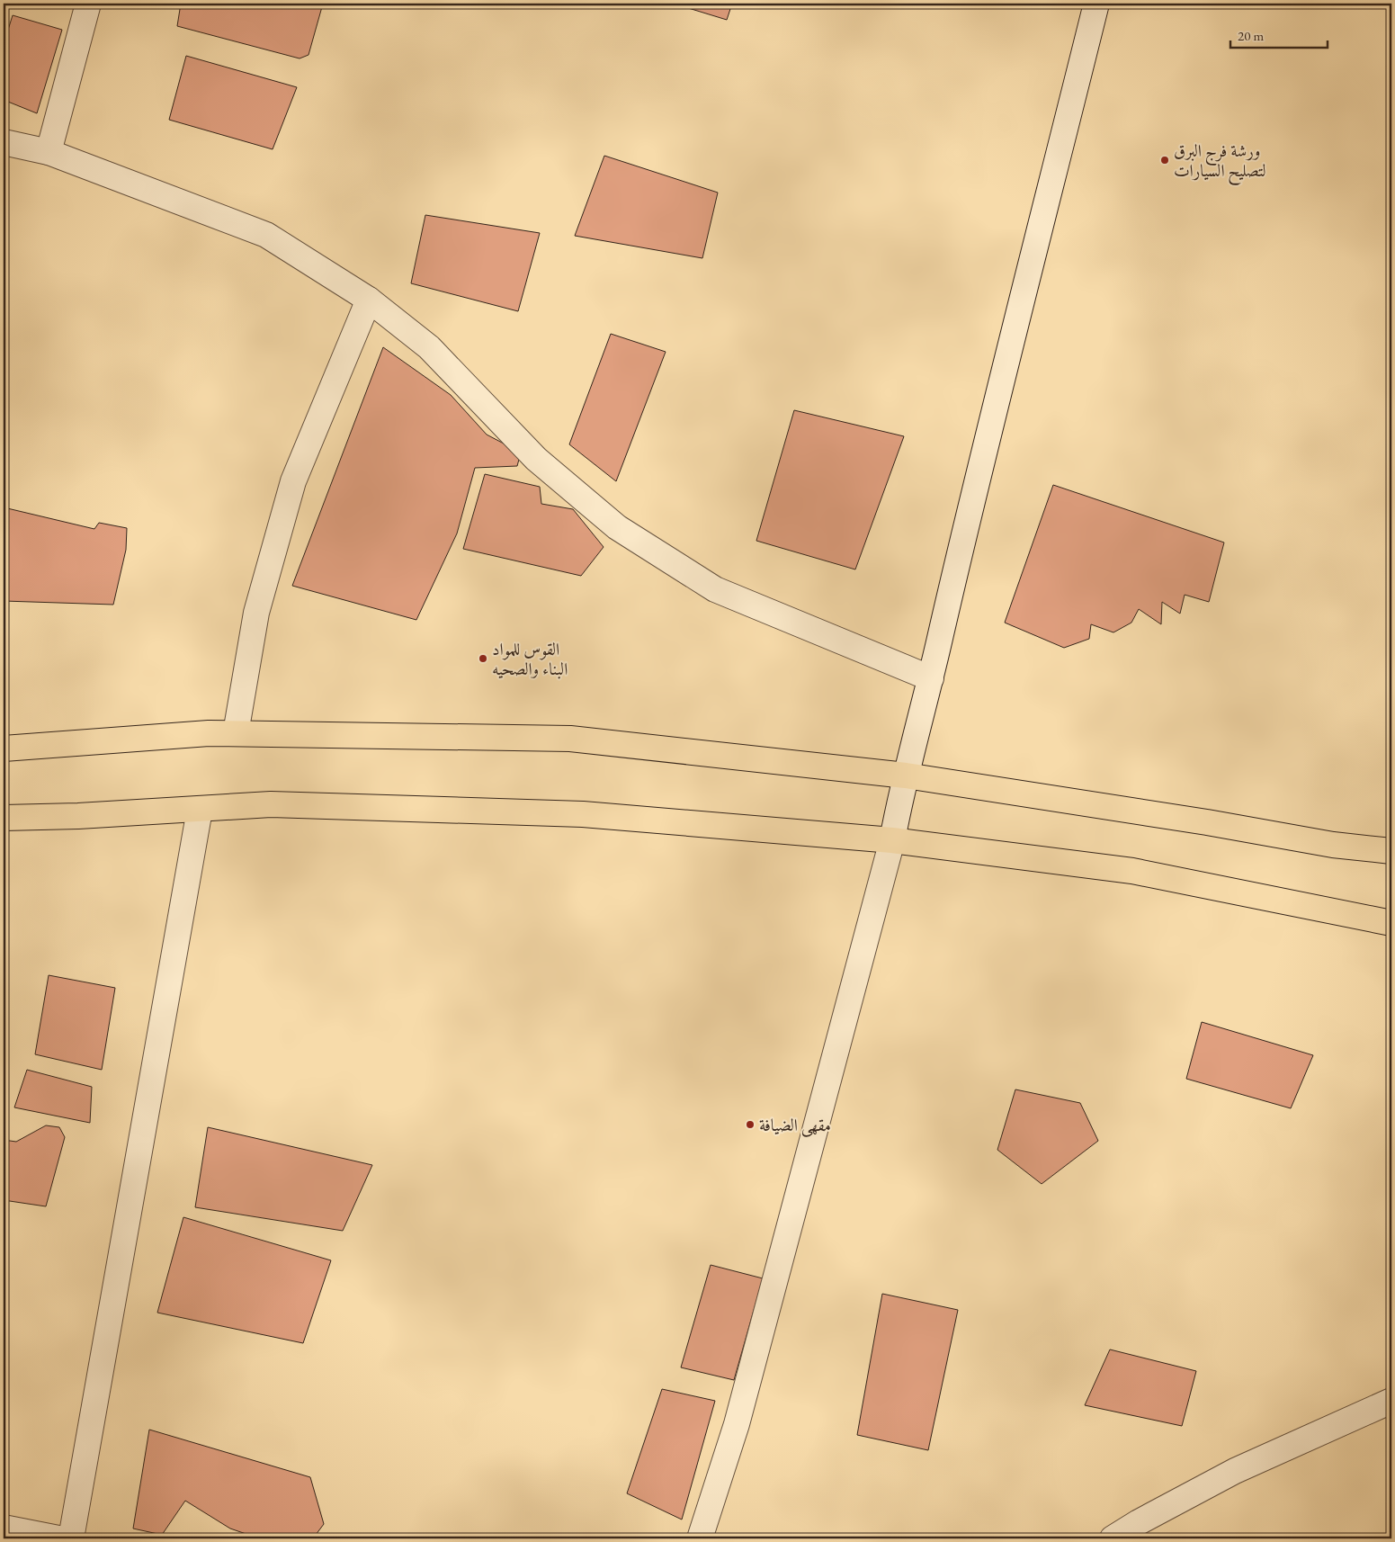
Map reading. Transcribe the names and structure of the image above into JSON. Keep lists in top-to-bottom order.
{
  "places": ["ورشة فرج البرق لتصليح السيارات", "القوس للمواد البناء والصحيه", "مقهى الضيافة"],
  "scale_bar": "20 m"
}
